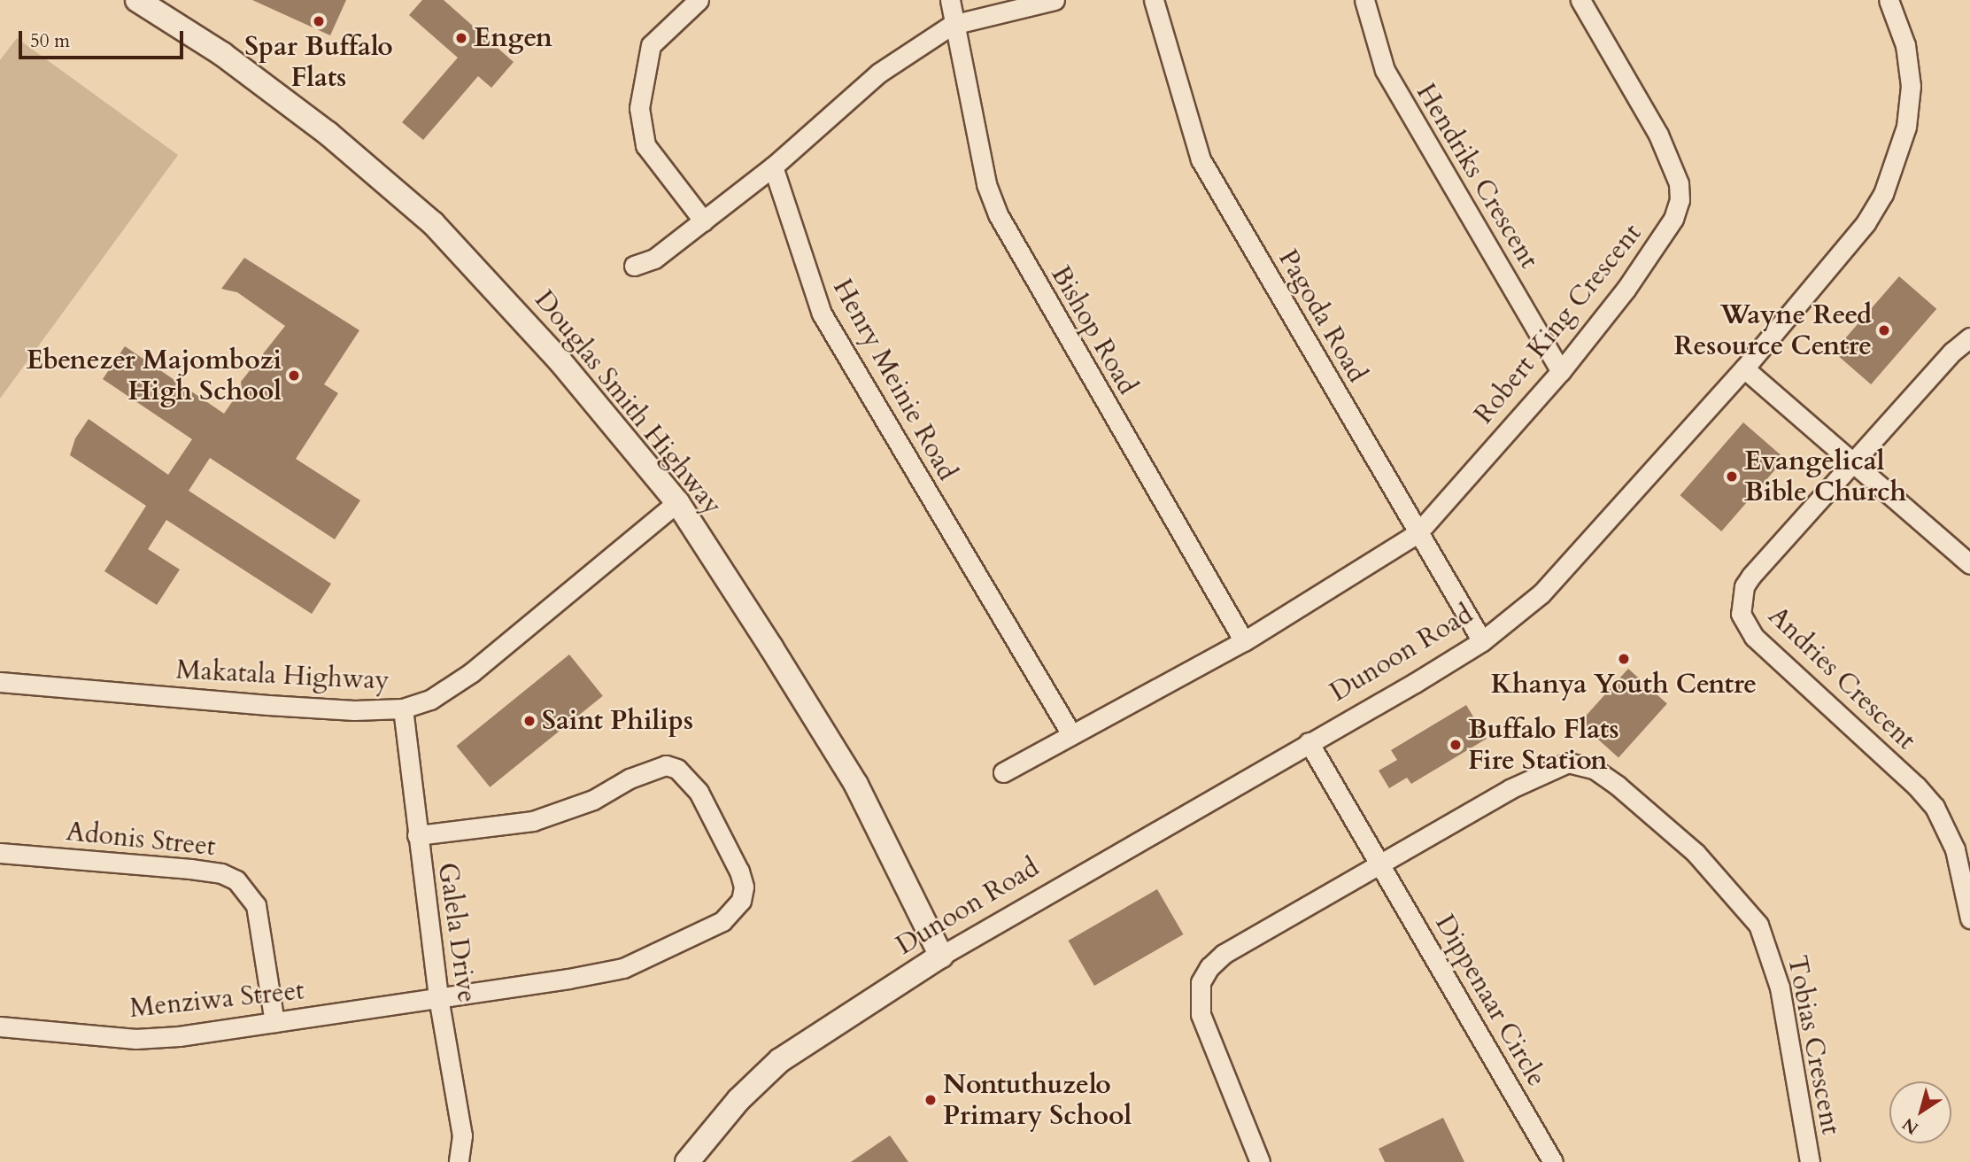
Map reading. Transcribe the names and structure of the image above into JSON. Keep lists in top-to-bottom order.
{
  "streets": {
    "street": [
      "Hendriks Crescent",
      "Pagoda Road",
      "Robert King Crescent",
      "Bishop Road",
      "Henry Meinie Road",
      "Douglas Smith Highway",
      "Dunoon Road",
      "Makatala Highway",
      "Andries Crescent",
      "Adonis Street",
      "Galela Drive",
      "Menziwa Street",
      "Dippenaar Circle",
      "Tobias Crescent"
    ]
  },
  "crossings": [
    ["Hendriks Crescent", "Robert King Crescent"],
    ["Pagoda Road", "Robert King Crescent"],
    ["Pagoda Road", "Dunoon Road"],
    ["Douglas Smith Highway", "Dunoon Road"],
    ["Douglas Smith Highway", "Makatala Highway"],
    ["Dunoon Road", "Dippenaar Circle"],
    ["Makatala Highway", "Galela Drive"],
    ["Adonis Street", "Menziwa Street"],
    ["Galela Drive", "Menziwa Street"],
    ["Dippenaar Circle", "Tobias Crescent"]
  ],
  "places": [
    "Spar Buffalo Flats",
    "Engen",
    "Wayne Reed Resource Centre",
    "Ebenezer Majombozi High School",
    "Evangelical Bible Church",
    "Khanya Youth Centre",
    "Saint Philips",
    "Buffalo Flats Fire Station",
    "Nontuthuzelo Primary School"
  ],
  "scale_bar": "50 m",
  "north": "bottom left"
}
